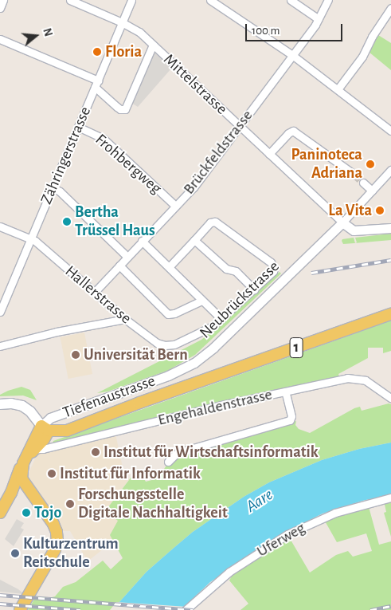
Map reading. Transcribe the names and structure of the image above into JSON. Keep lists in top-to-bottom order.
{
  "streets": {
    "main road": ["1", "Tiefenaustrasse"],
    "street": [
      "Mittelstrasse",
      "Brückfeldstrasse",
      "Zähringerstrasse",
      "Frohbergweg",
      "Hallerstrasse",
      "Neubrückstrasse",
      "Engehaldenstrasse",
      "Uferweg"
    ]
  },
  "crossings": [
    ["Mittelstrasse", "Brückfeldstrasse"],
    ["Mittelstrasse", "Zähringerstrasse"],
    ["Mittelstrasse", "Neubrückstrasse"],
    ["Brückfeldstrasse", "Frohbergweg"],
    ["Brückfeldstrasse", "Hallerstrasse"],
    ["Zähringerstrasse", "Frohbergweg"],
    ["Zähringerstrasse", "Hallerstrasse"],
    ["Neubrückstrasse", "Tiefenaustrasse"]
  ],
  "water": ["Aare"],
  "places": [
    "Floria",
    "Paninoteca Adriana",
    "La Vita",
    "Bertha Trüssel Haus",
    "Universität Bern",
    "Institut für Wirtschaftsinformatik",
    "Institut für Informatik",
    "Forschungsstelle Digitale Nachhaltigkeit",
    "Tojo",
    "Kulturzentrum Reitschule"
  ],
  "scale_bar": "100 m",
  "north": "right"
}
